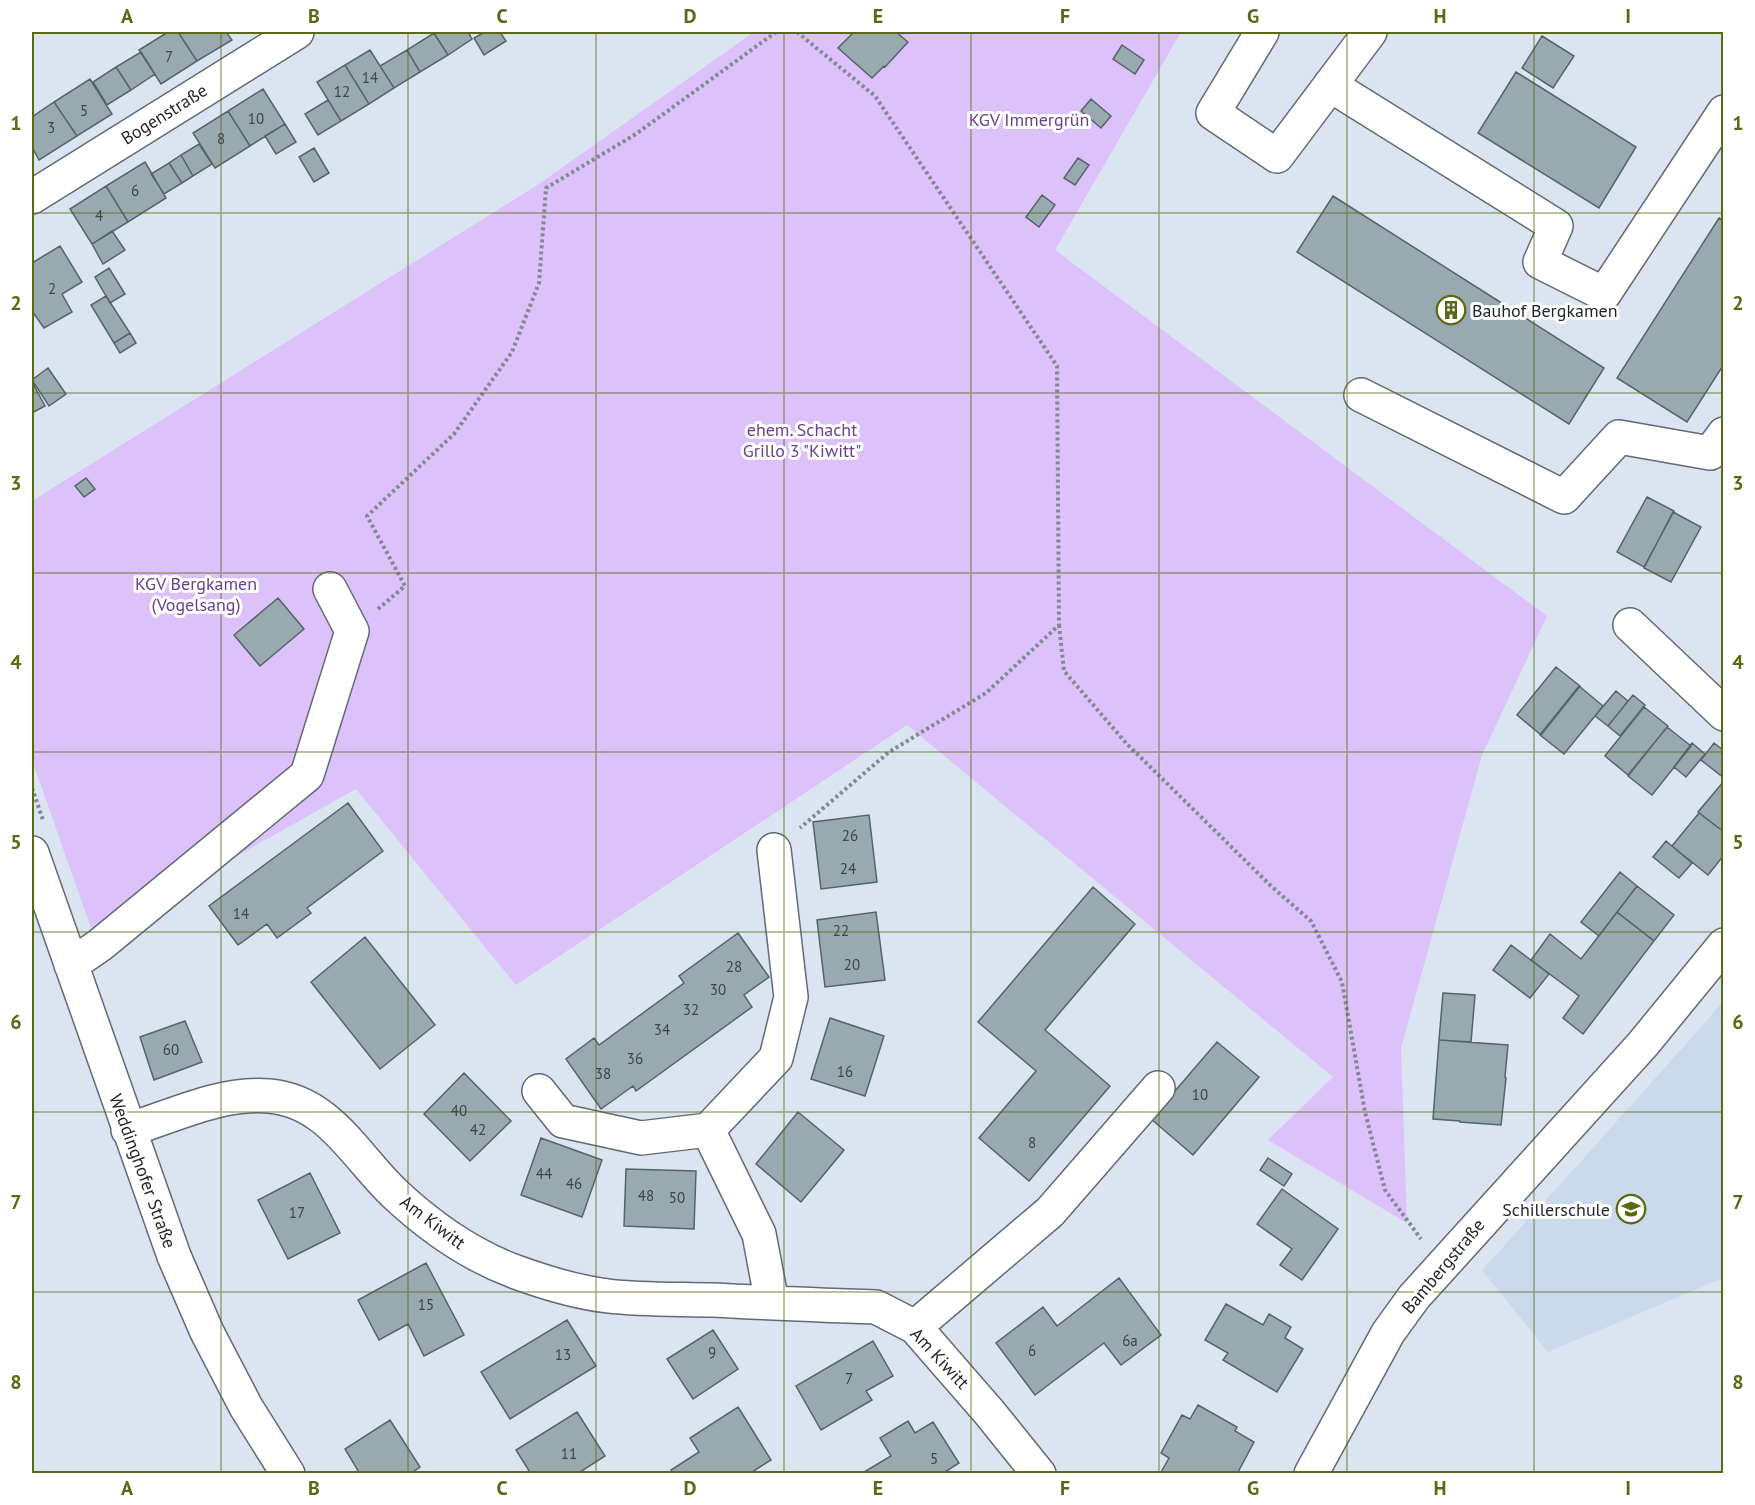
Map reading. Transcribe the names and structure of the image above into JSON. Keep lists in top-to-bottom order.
{
  "streets": {
    "street": [
      "Bogenstraße",
      "Weddinghofer Straße",
      "Am Kiwitt",
      "Bambergstraße"
    ]
  },
  "crossings": [
    ["Weddinghofer Straße", "Am Kiwitt"]
  ],
  "parks": ["KGV Immergrün", "ehem. Schacht Grillo 3 \"Kiwitt\"", "KGV Bergkamen (Vogelsang)"],
  "places": {
    "building": ["Bauhof Bergkamen"],
    "school or university": ["Schillerschule"]
  },
  "house_numbers": [
    "7",
    "14",
    "12",
    "5",
    "10",
    "3",
    "8",
    "6",
    "4",
    "2",
    "26",
    "24",
    "14",
    "22",
    "20",
    "28",
    "30",
    "32",
    "34",
    "60",
    "36",
    "16",
    "38",
    "10",
    "40",
    "42",
    "8",
    "44",
    "46",
    "48",
    "50",
    "17",
    "15",
    "6a",
    "6",
    "9",
    "13",
    "7",
    "11",
    "5"
  ],
  "grid": {
    "columns": [
      "A",
      "B",
      "C",
      "D",
      "E",
      "F",
      "G",
      "H",
      "I"
    ],
    "rows": [
      "1",
      "2",
      "3",
      "4",
      "5",
      "6",
      "7",
      "8"
    ]
  }
}
